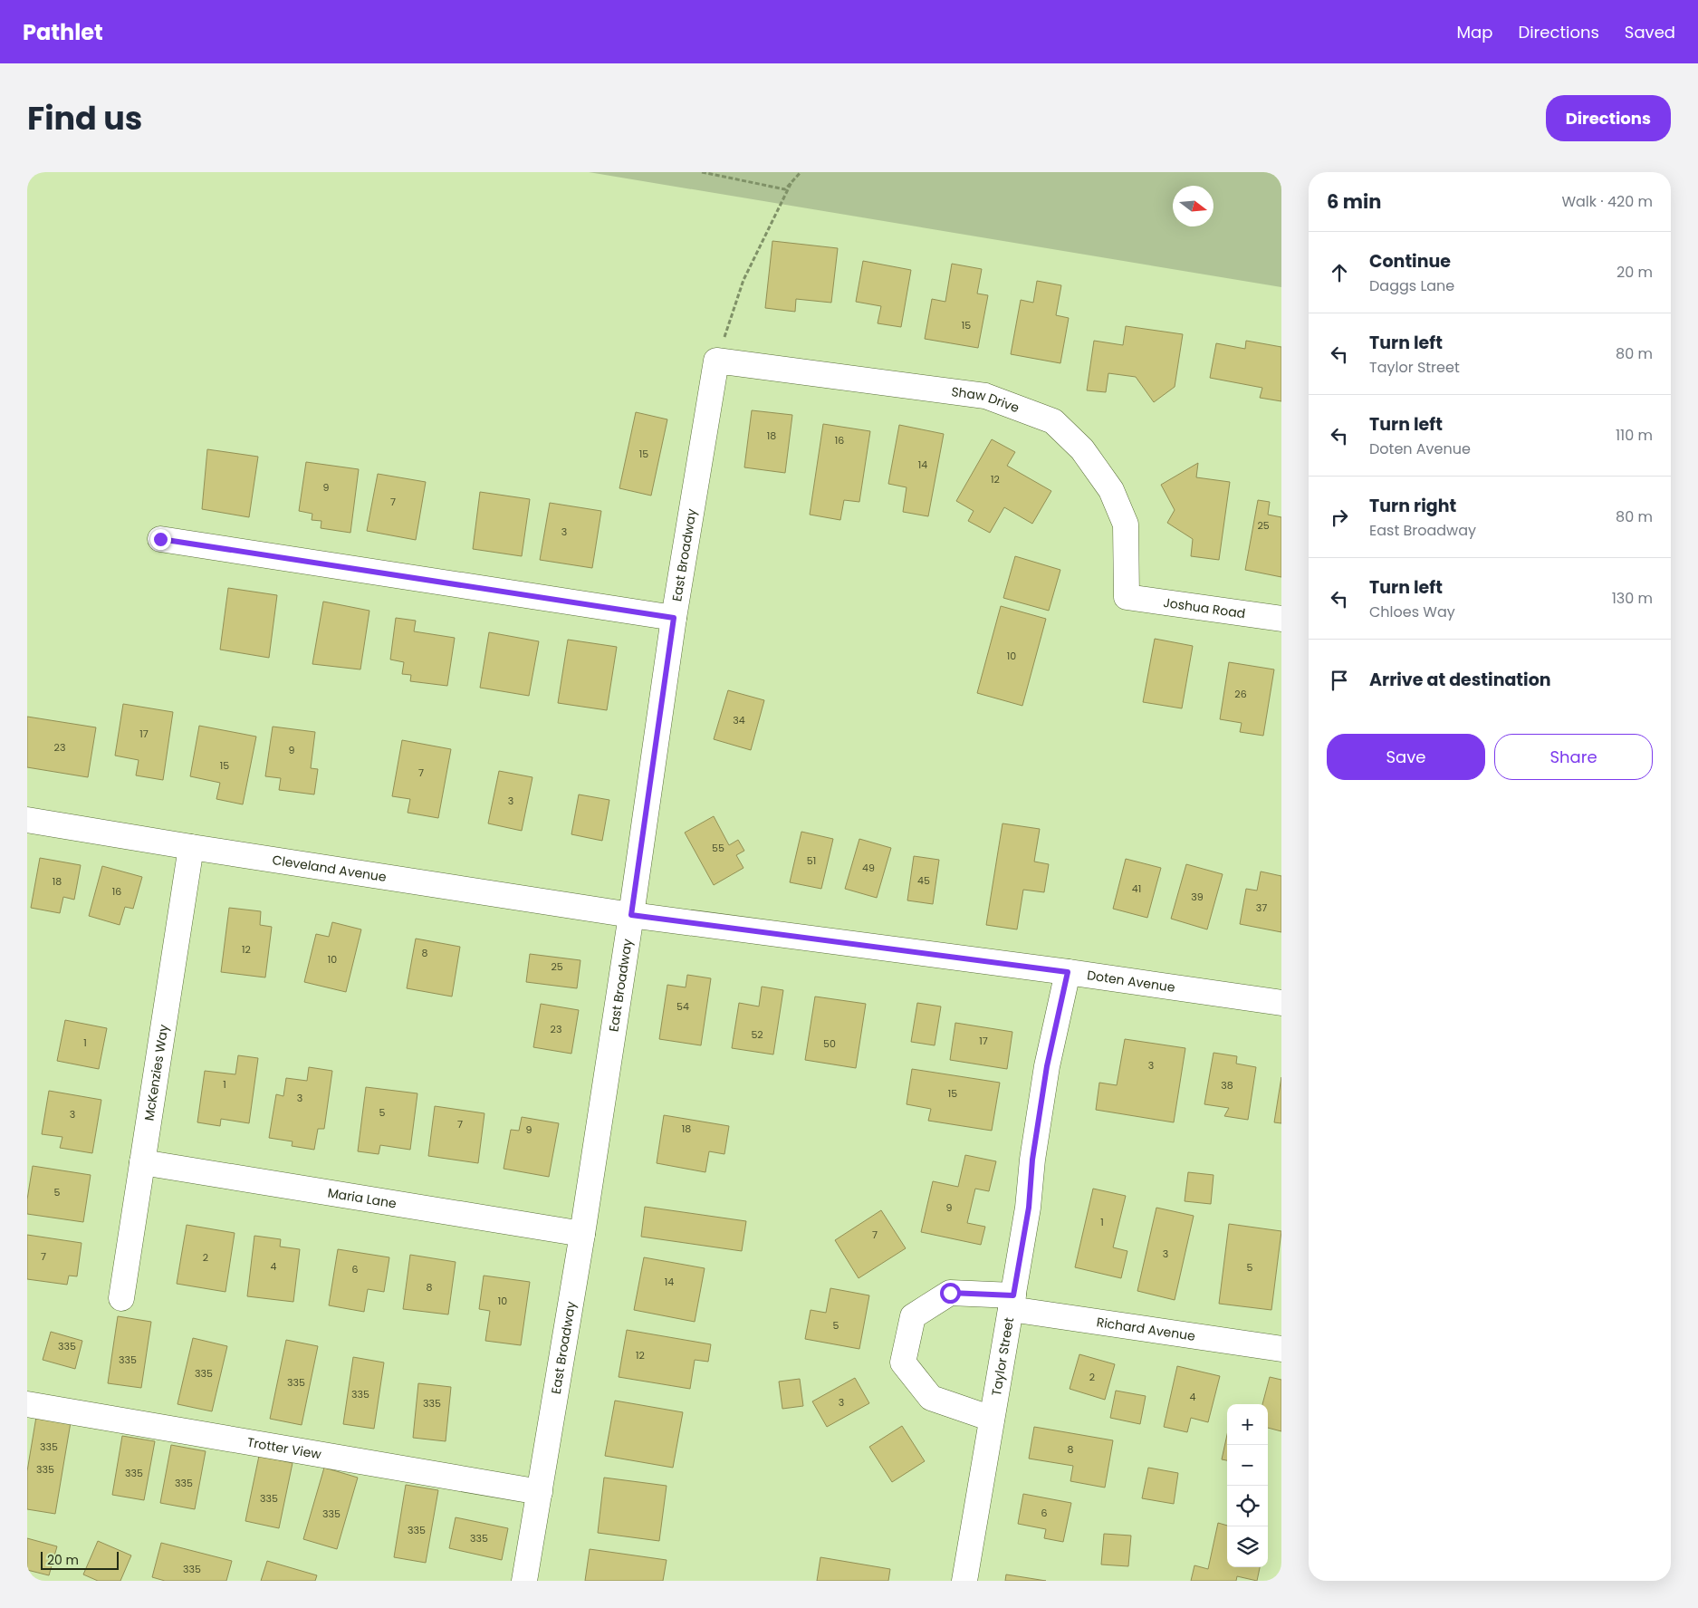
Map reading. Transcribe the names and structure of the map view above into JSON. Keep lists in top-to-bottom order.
{
  "streets": {
    "street": [
      "Shaw Drive",
      "East Broadway",
      "Joshua Road",
      "Cleveland Avenue",
      "Doten Avenue",
      "McKenzies Way",
      "Maria Lane",
      "Richard Avenue",
      "Taylor Street",
      "Trotter View"
    ]
  },
  "crossings": [
    ["Shaw Drive", "East Broadway"],
    ["Shaw Drive", "Joshua Road"],
    ["East Broadway", "Cleveland Avenue"],
    ["East Broadway", "Doten Avenue"],
    ["East Broadway", "Maria Lane"],
    ["East Broadway", "Trotter View"],
    ["Cleveland Avenue", "Doten Avenue"],
    ["Cleveland Avenue", "McKenzies Way"],
    ["Doten Avenue", "Taylor Street"],
    ["McKenzies Way", "Maria Lane"],
    ["Richard Avenue", "Taylor Street"]
  ],
  "house_numbers": [
    "15",
    "18",
    "16",
    "15",
    "14",
    "12",
    "9",
    "7",
    "25",
    "3",
    "10",
    "26",
    "34",
    "17",
    "23",
    "9",
    "15",
    "7",
    "3",
    "55",
    "51",
    "49",
    "45",
    "18",
    "41",
    "16",
    "39",
    "37",
    "12",
    "8",
    "10",
    "25",
    "54",
    "23",
    "52",
    "17",
    "1",
    "50",
    "3",
    "1",
    "38",
    "15",
    "3",
    "5",
    "3",
    "7",
    "18",
    "9",
    "5",
    "9",
    "1",
    "7",
    "3",
    "7",
    "2",
    "4",
    "5",
    "6",
    "14",
    "8",
    "10",
    "5",
    "335",
    "12",
    "335",
    "335",
    "2",
    "335",
    "335",
    "4",
    "3",
    "335",
    "335",
    "8",
    "335",
    "335",
    "335",
    "335",
    "6",
    "335",
    "335",
    "335",
    "335"
  ],
  "scale_bar": "20 m",
  "north": "right",
  "page": {
    "header": "Pathlet",
    "nav": ["Map", "Directions", "Saved"],
    "title": "Find us",
    "buttons": [
      "Directions",
      ["Save", "Share"]
    ],
    "heading": ["6 min", "Walk · 420 m"],
    "list": [
      ["Continue", "Daggs Lane", "20 m"],
      ["Turn left", "Taylor Street", "80 m"],
      ["Turn left", "Doten Avenue", "110 m"],
      ["Turn right", "East Broadway", "80 m"],
      ["Turn left", "Chloes Way", "130 m"],
      "Arrive at destination"
    ],
    "map_buttons": ["+", "−"],
    "scale": "20 m"
  }
}
